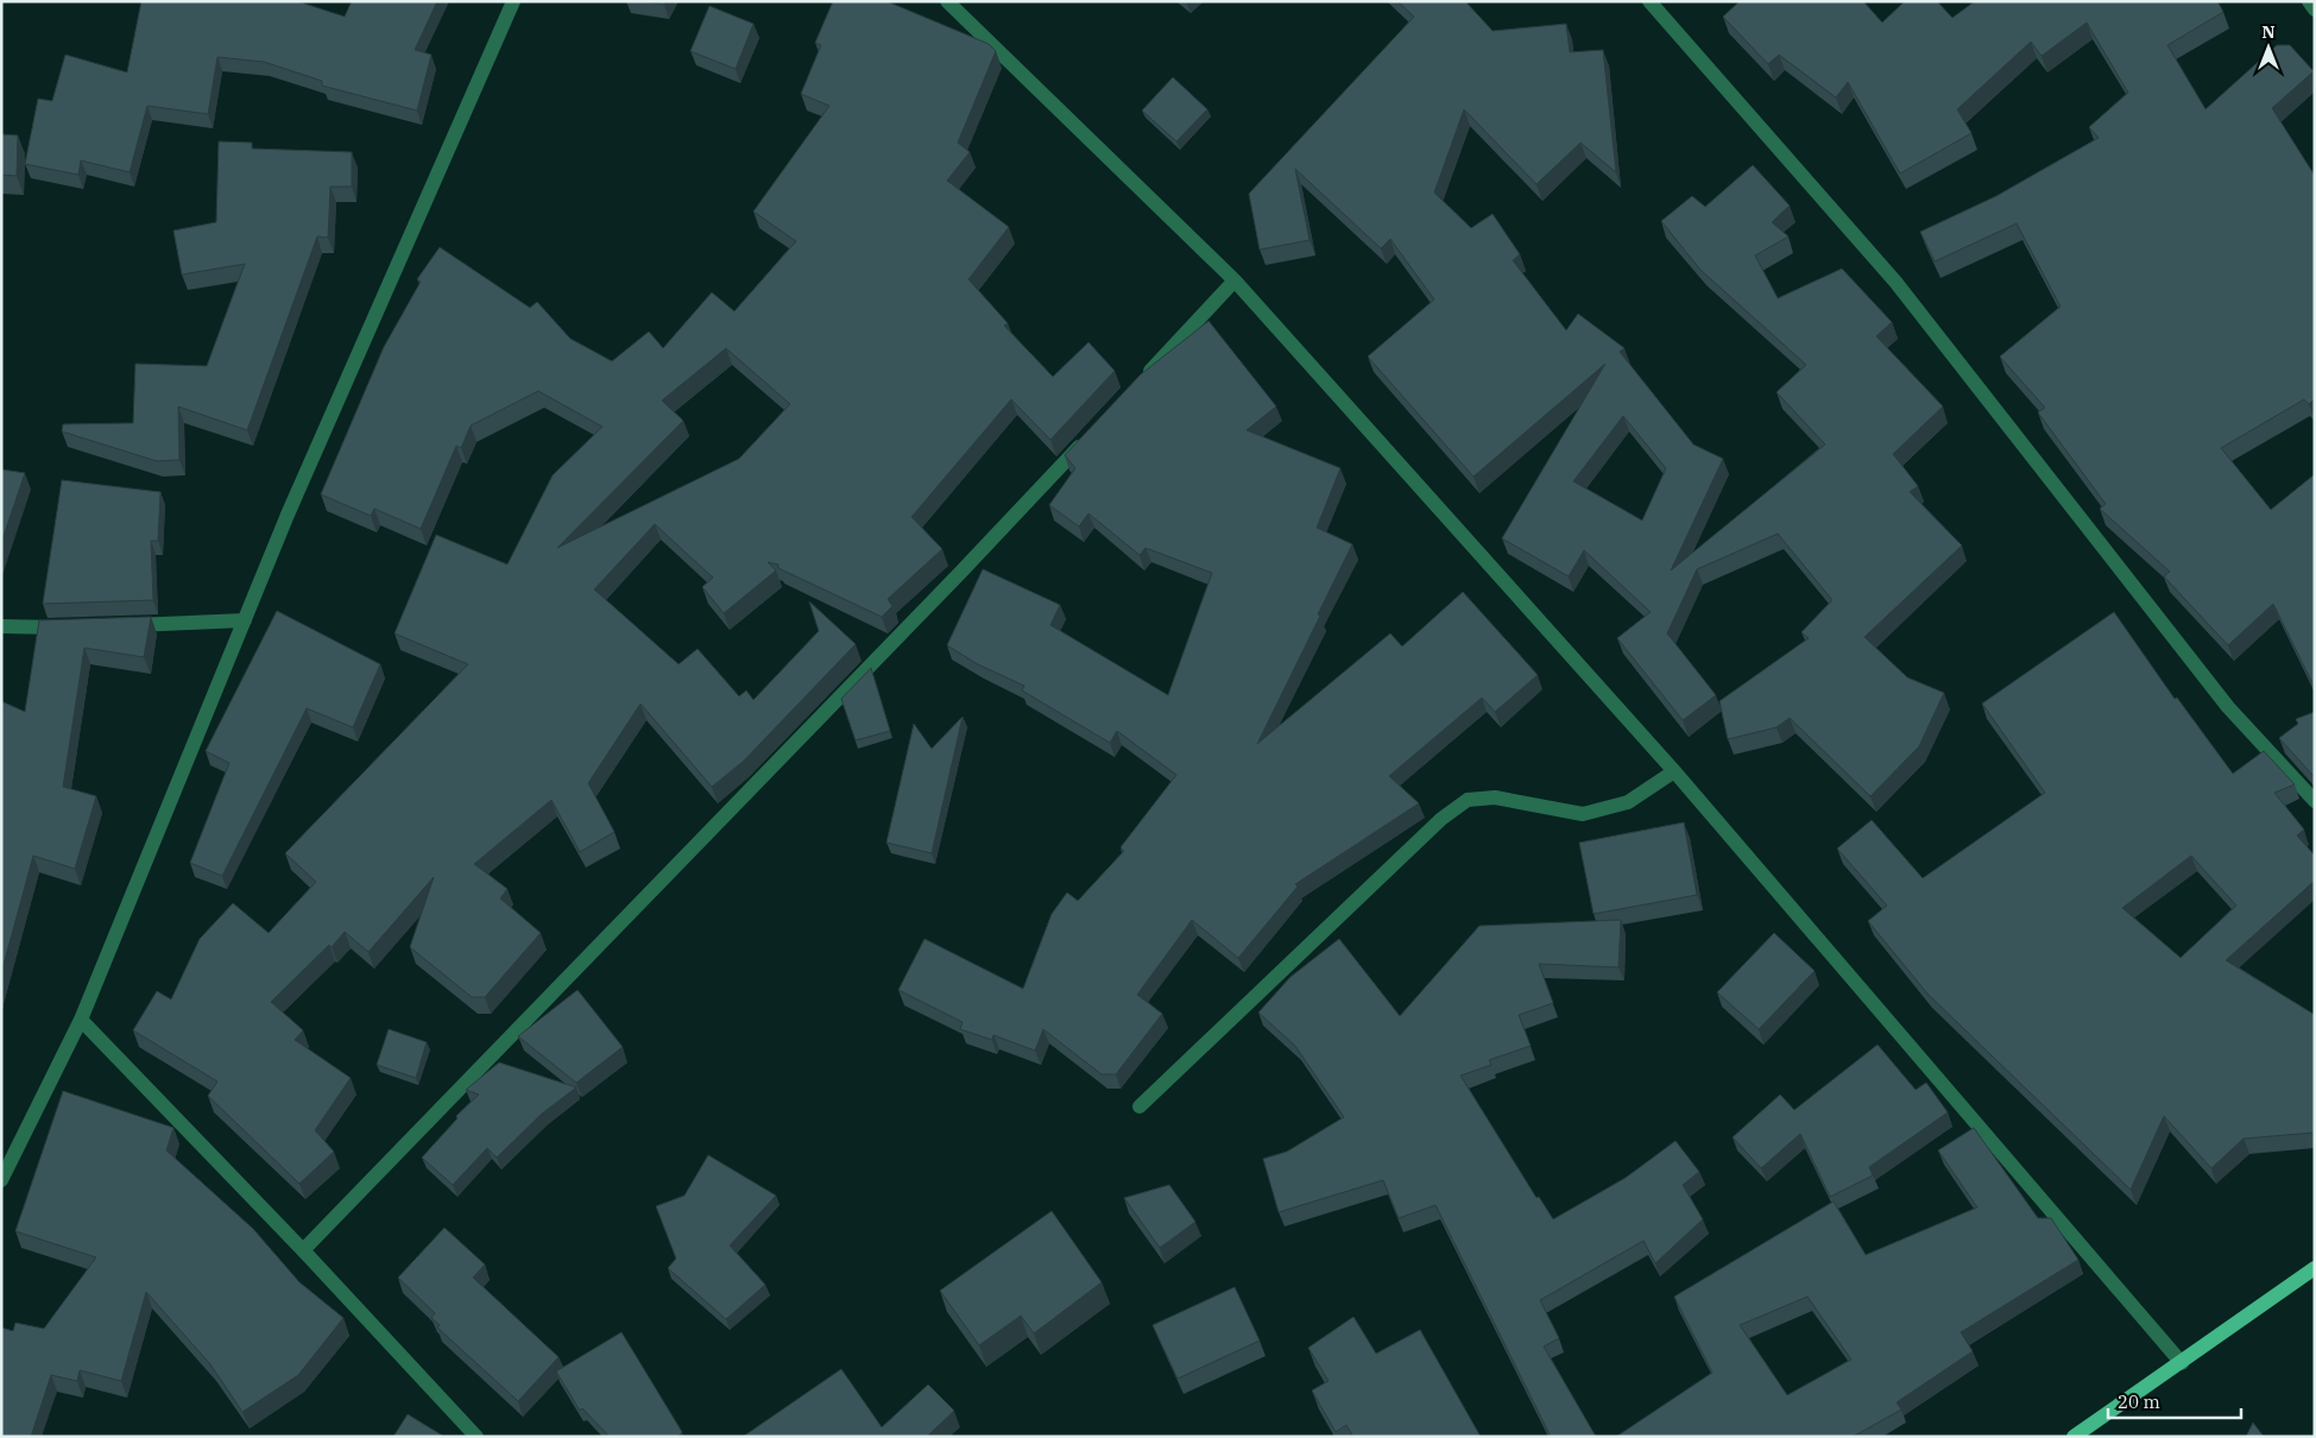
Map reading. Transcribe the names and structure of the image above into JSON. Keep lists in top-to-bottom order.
{
  "scale_bar": "20 m",
  "north": "top"
}
